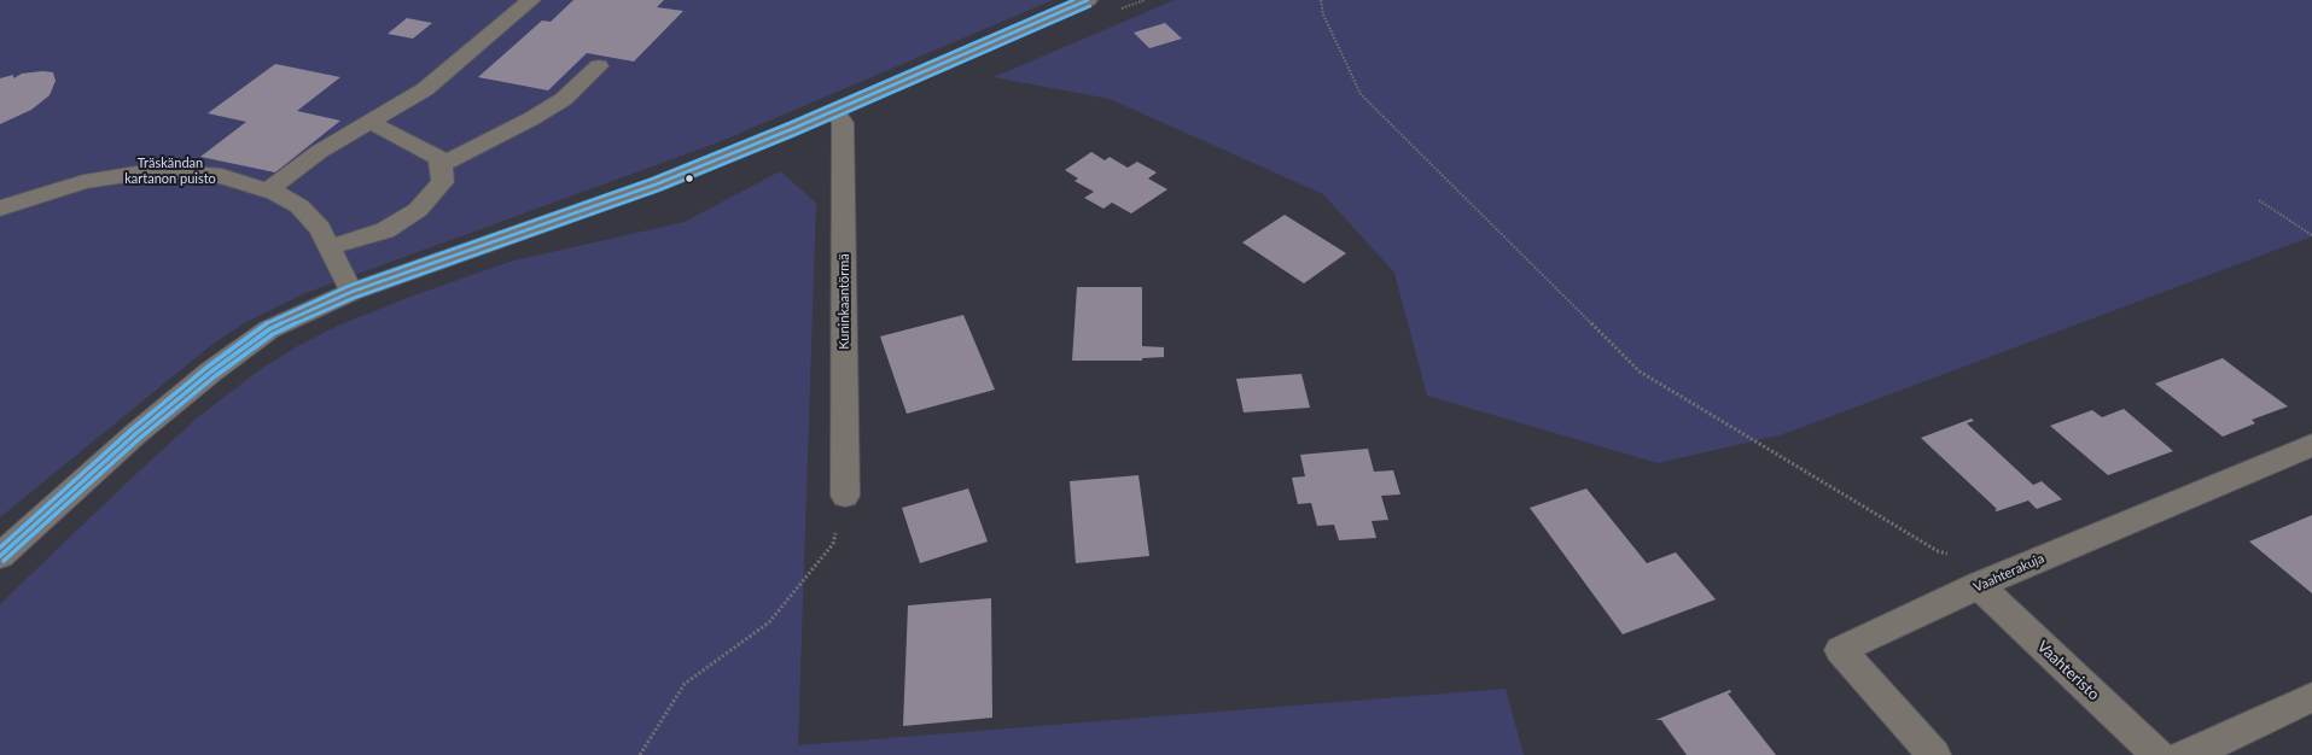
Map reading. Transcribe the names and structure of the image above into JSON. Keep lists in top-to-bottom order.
{
  "streets": {
    "street": ["Kuninkaantörmä", "Vaahterakuja", "Vaahteristo"]
  },
  "crossings": [
    ["Vaahterakuja", "Vaahteristo"]
  ],
  "parks": ["Träskändan kartanon puisto"]
}
